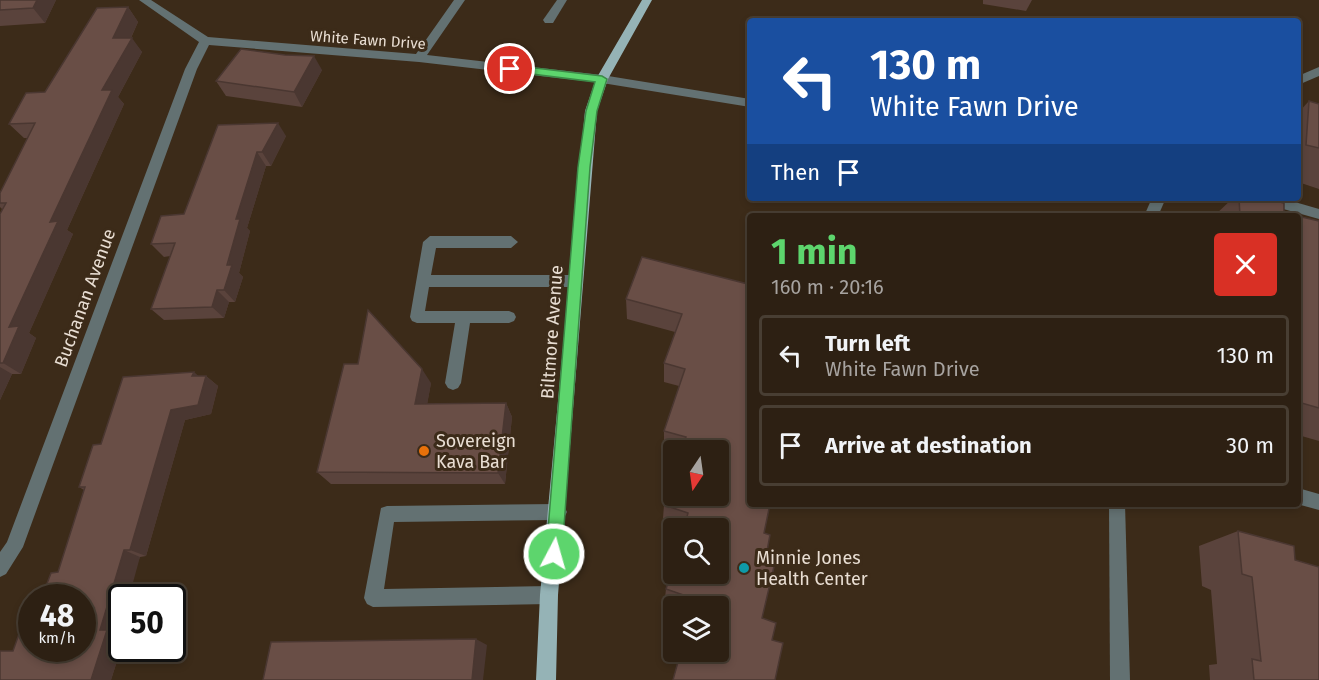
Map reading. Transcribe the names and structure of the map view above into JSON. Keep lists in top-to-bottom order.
{
  "streets": {
    "main road": ["Biltmore Avenue"],
    "street": ["White Fawn Drive", "Buchanan Avenue"]
  },
  "crossings": [
    ["White Fawn Drive", "Buchanan Avenue"],
    ["White Fawn Drive", "Biltmore Avenue"]
  ],
  "places": ["Sovereign Kava Bar", "Minnie Jones Health Center"],
  "north": "bottom",
  "page": {
    "turn": ["130 m", "White Fawn Drive"],
    "then": "Then",
    "heading": ["1 min", "160 m · 20:16"],
    "list": [
      {
        "name": "Turn left",
        "note": "White Fawn Drive",
        "value": "130 m"
      },
      {
        "name": "Arrive at destination",
        "value": "30 m"
      }
    ],
    "speed": "48 km/h",
    "limit": "50"
  }
}
